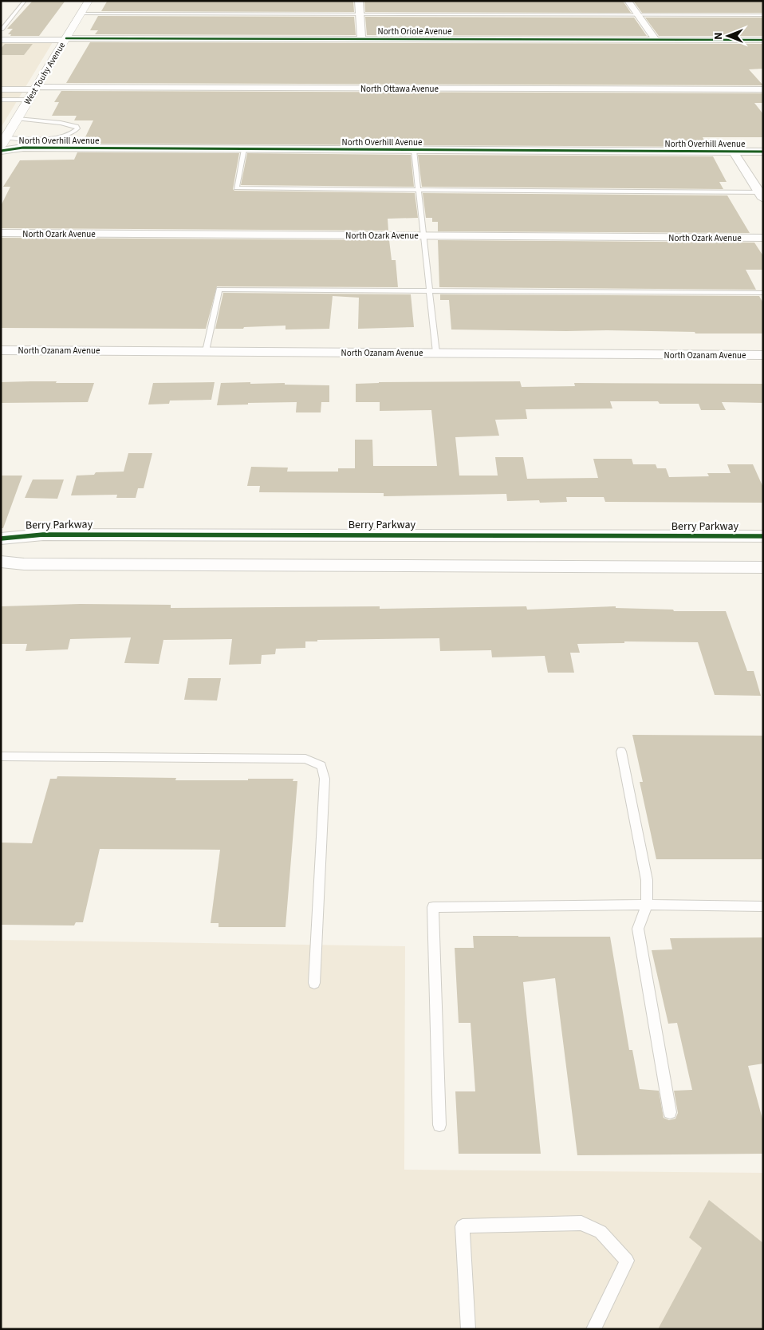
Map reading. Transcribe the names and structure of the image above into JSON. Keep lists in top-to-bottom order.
{
  "streets": {
    "main road": ["West Touhy Avenue"],
    "street": [
      "North Oriole Avenue",
      "North Ottawa Avenue",
      "North Overhill Avenue",
      "North Ozark Avenue",
      "North Ozanam Avenue",
      "Berry Parkway"
    ]
  },
  "crossings": [
    ["North Oriole Avenue", "West Touhy Avenue"],
    ["West Touhy Avenue", "North Ottawa Avenue"]
  ],
  "north": "left"
}
